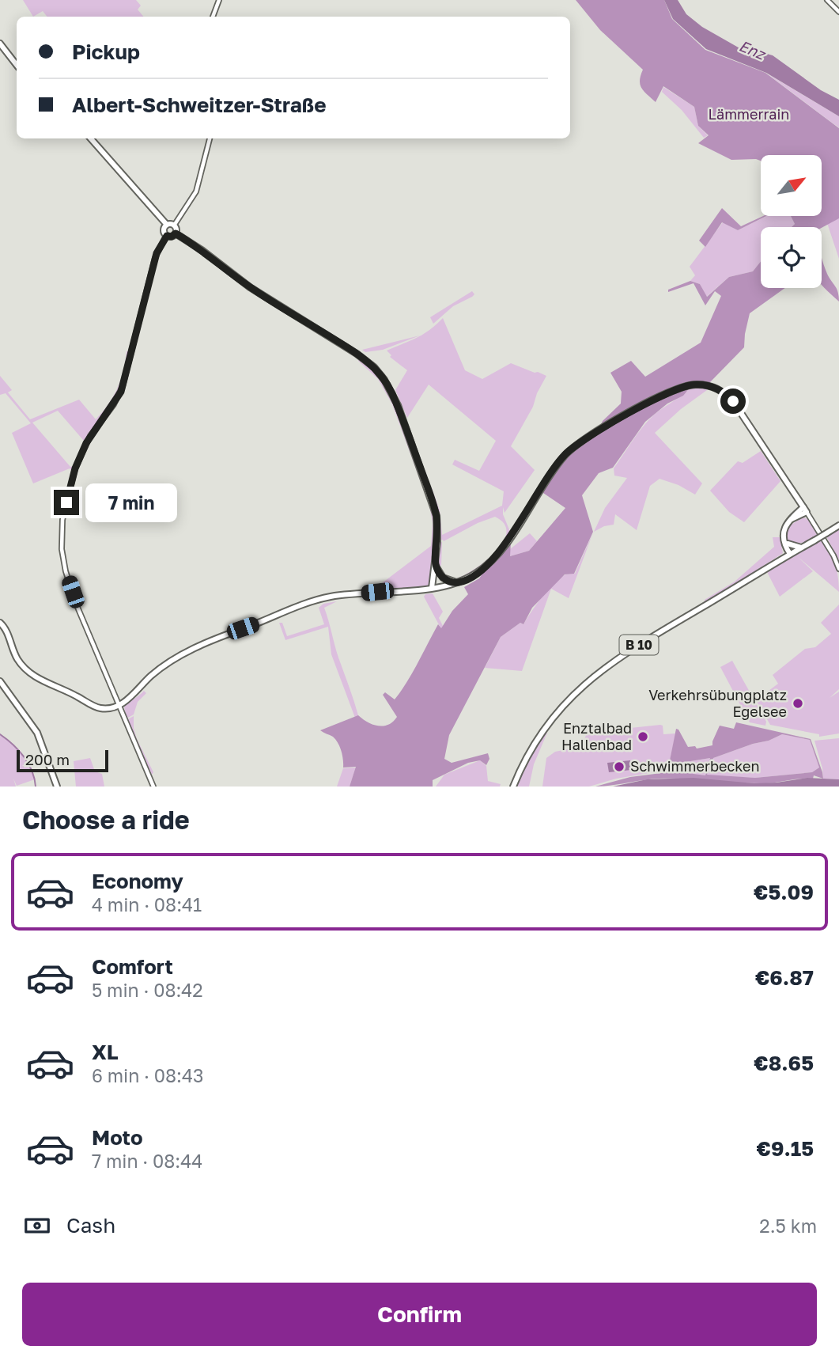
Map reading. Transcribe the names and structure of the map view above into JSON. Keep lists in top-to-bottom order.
{
  "streets": {
    "main road": ["B 10"]
  },
  "water": ["Enz"],
  "parks": ["Lämmerrain"],
  "places": ["Verkehrsübungplatz Egelsee", "Enztalbad Hallenbad", "Schwimmerbecken"],
  "scale_bar": "200 m",
  "north": "top right",
  "page": {
    "banner": ["Pickup", "Albert-Schweitzer-Straße"],
    "bubble": "7 min",
    "scale": "200 m",
    "heading": "Choose a ride",
    "list": [
      {
        "name": "Economy",
        "note": "4 min · 08:41",
        "value": "€5.09"
      },
      {
        "name": "Comfort",
        "note": "5 min · 08:42",
        "value": "€6.87"
      },
      {
        "name": "XL",
        "note": "6 min · 08:43",
        "value": "€8.65"
      },
      {
        "name": "Moto",
        "note": "7 min · 08:44",
        "value": "€9.15"
      }
    ],
    "pay": ["Cash", "2.5 km"],
    "buttons": "Confirm"
  }
}
